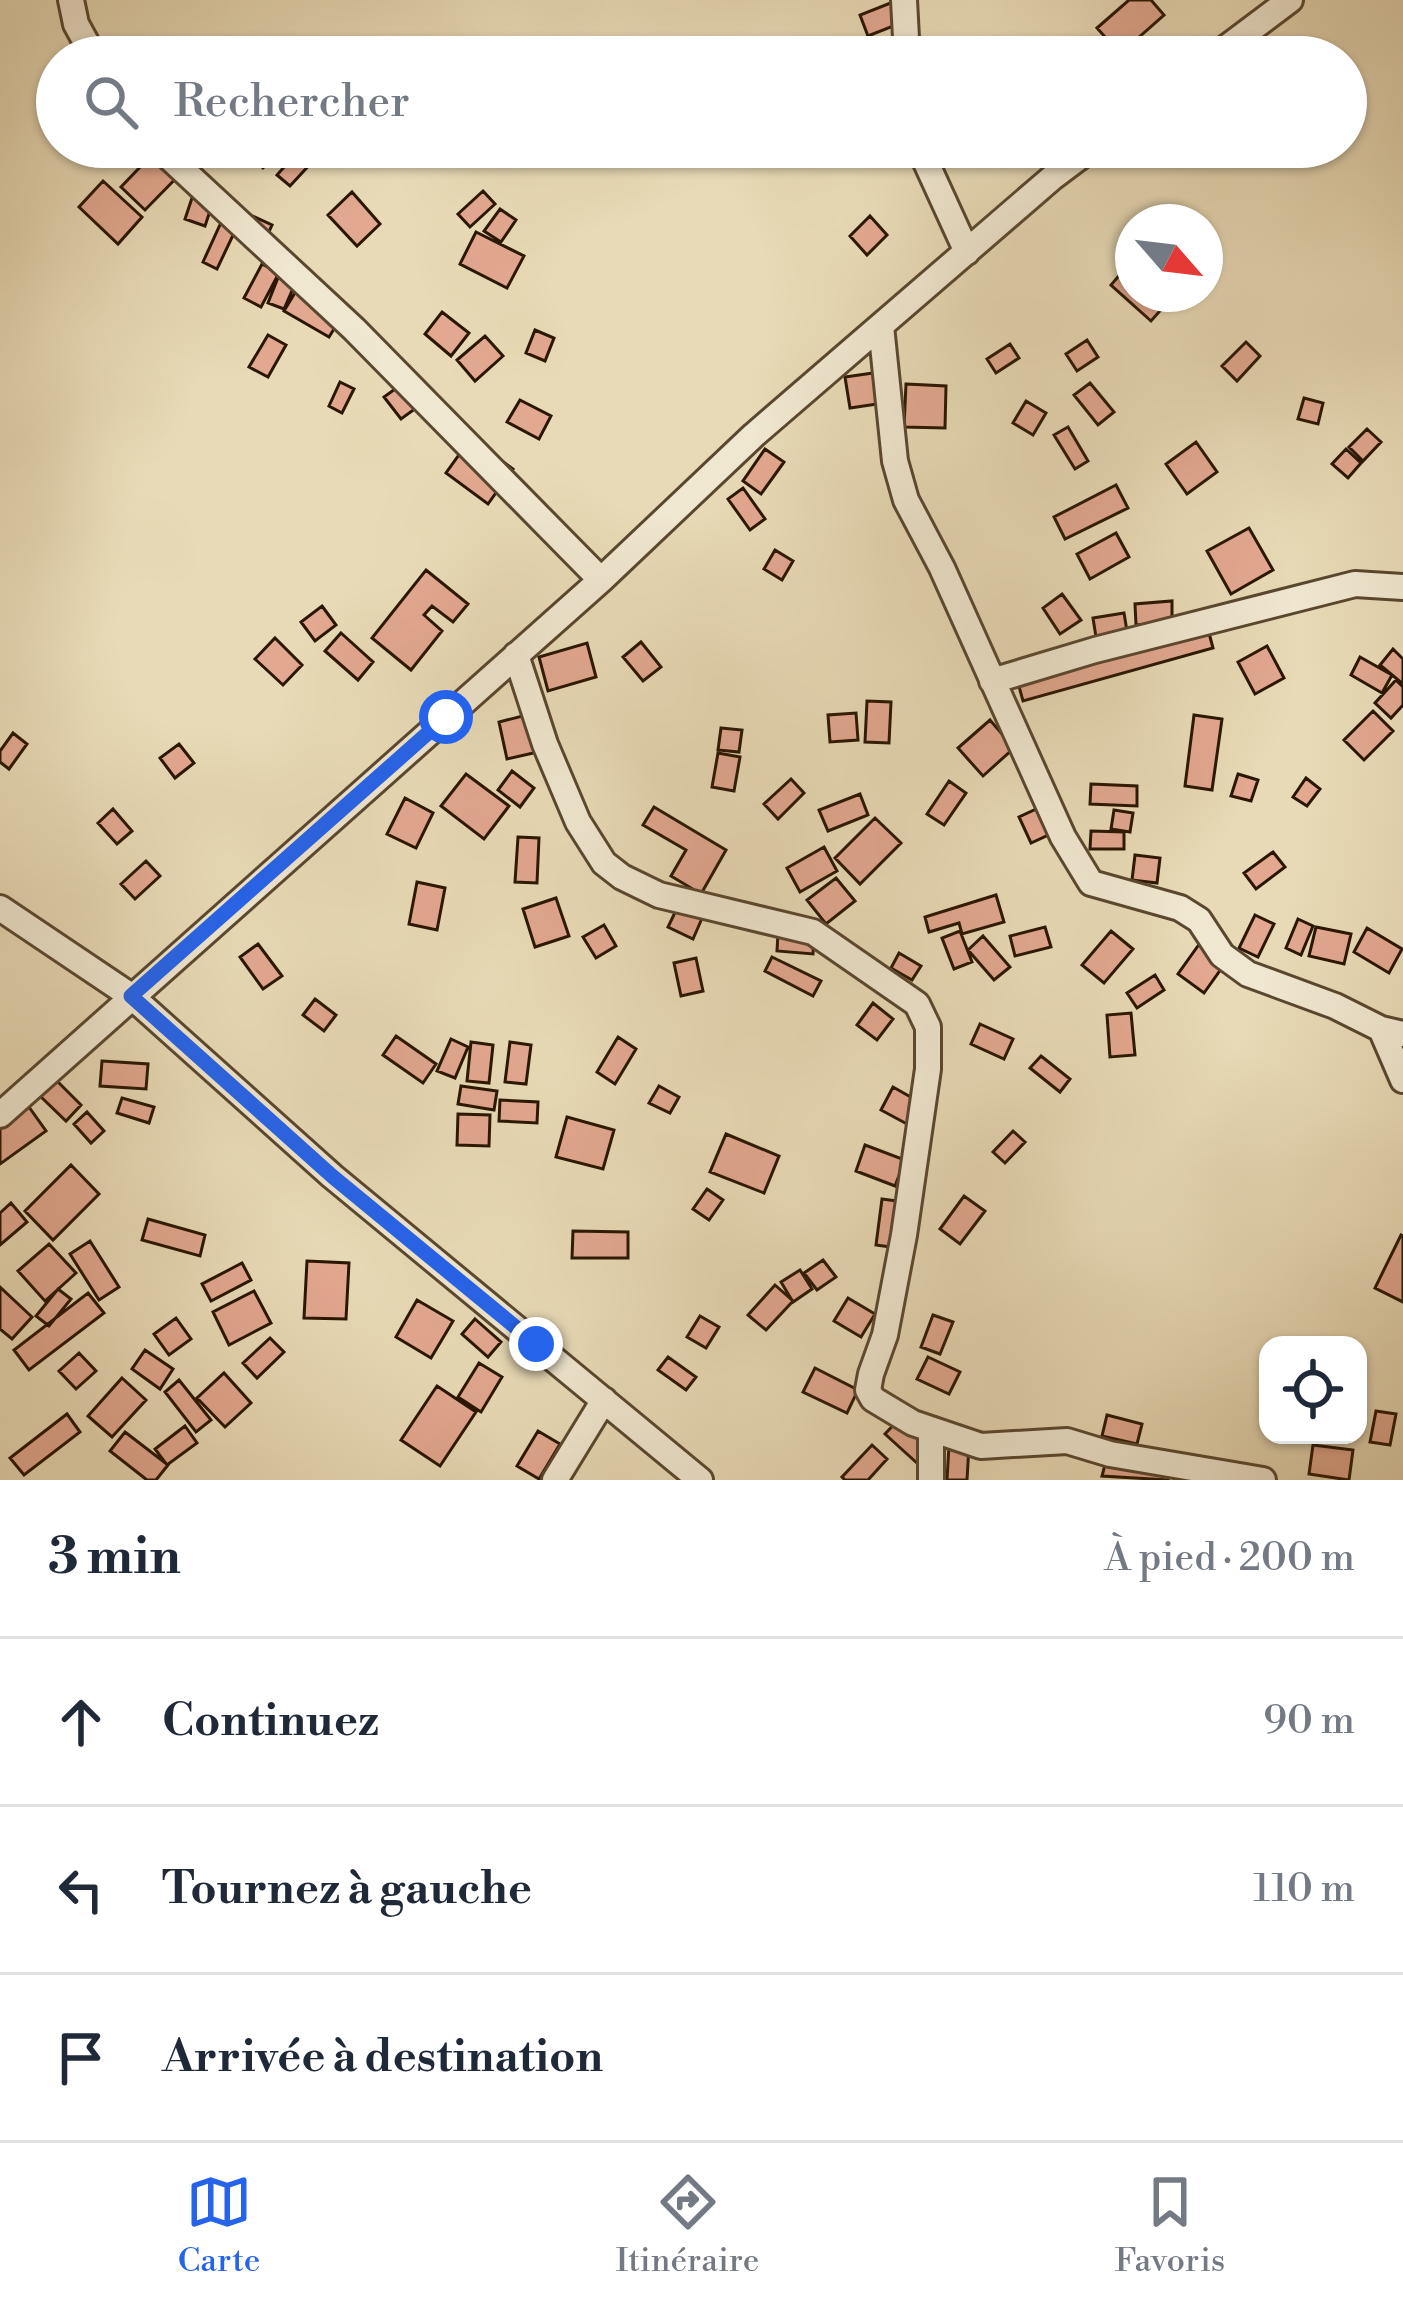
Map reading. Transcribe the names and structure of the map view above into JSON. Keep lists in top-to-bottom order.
{
  "north": "bottom right",
  "page": {
    "search": "Rechercher",
    "heading": ["3 min", "À pied · 200 m"],
    "list": [
      ["Continuez", "90 m"],
      ["Tournez à gauche", "110 m"],
      "Arrivée à destination"
    ],
    "nav": ["Carte", "Itinéraire", "Favoris"]
  }
}
